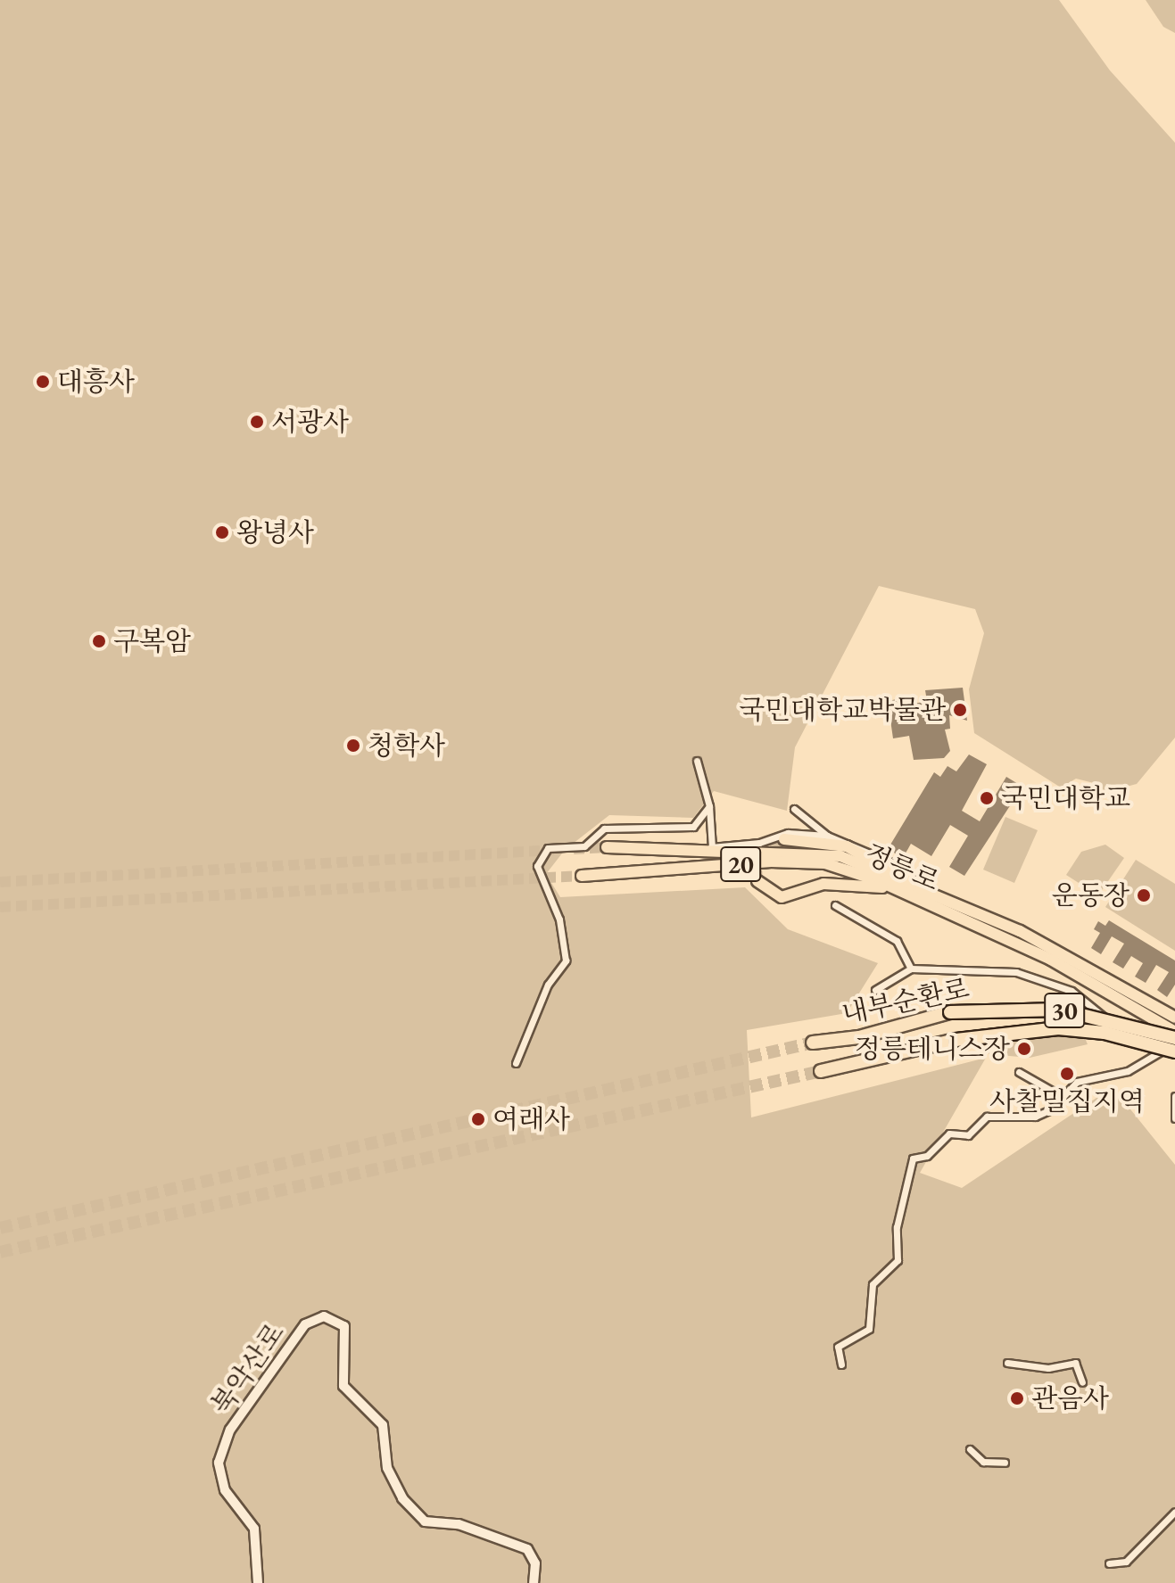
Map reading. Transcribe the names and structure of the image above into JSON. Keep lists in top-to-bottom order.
{
  "streets": {
    "highway": ["내부순환로", "30"],
    "main road": ["20", "정릉로"],
    "street": ["북악산로"]
  },
  "crossings": [
    ["정릉로", "내부순환로"]
  ],
  "places": [
    "대흥사",
    "서광사",
    "왕녕사",
    "구복암",
    "국민대학교박물관",
    "청학사",
    "국민대학교",
    "운동장",
    "정릉테니스장",
    "사찰밀집지역",
    "여래사",
    "관음사"
  ]
}
